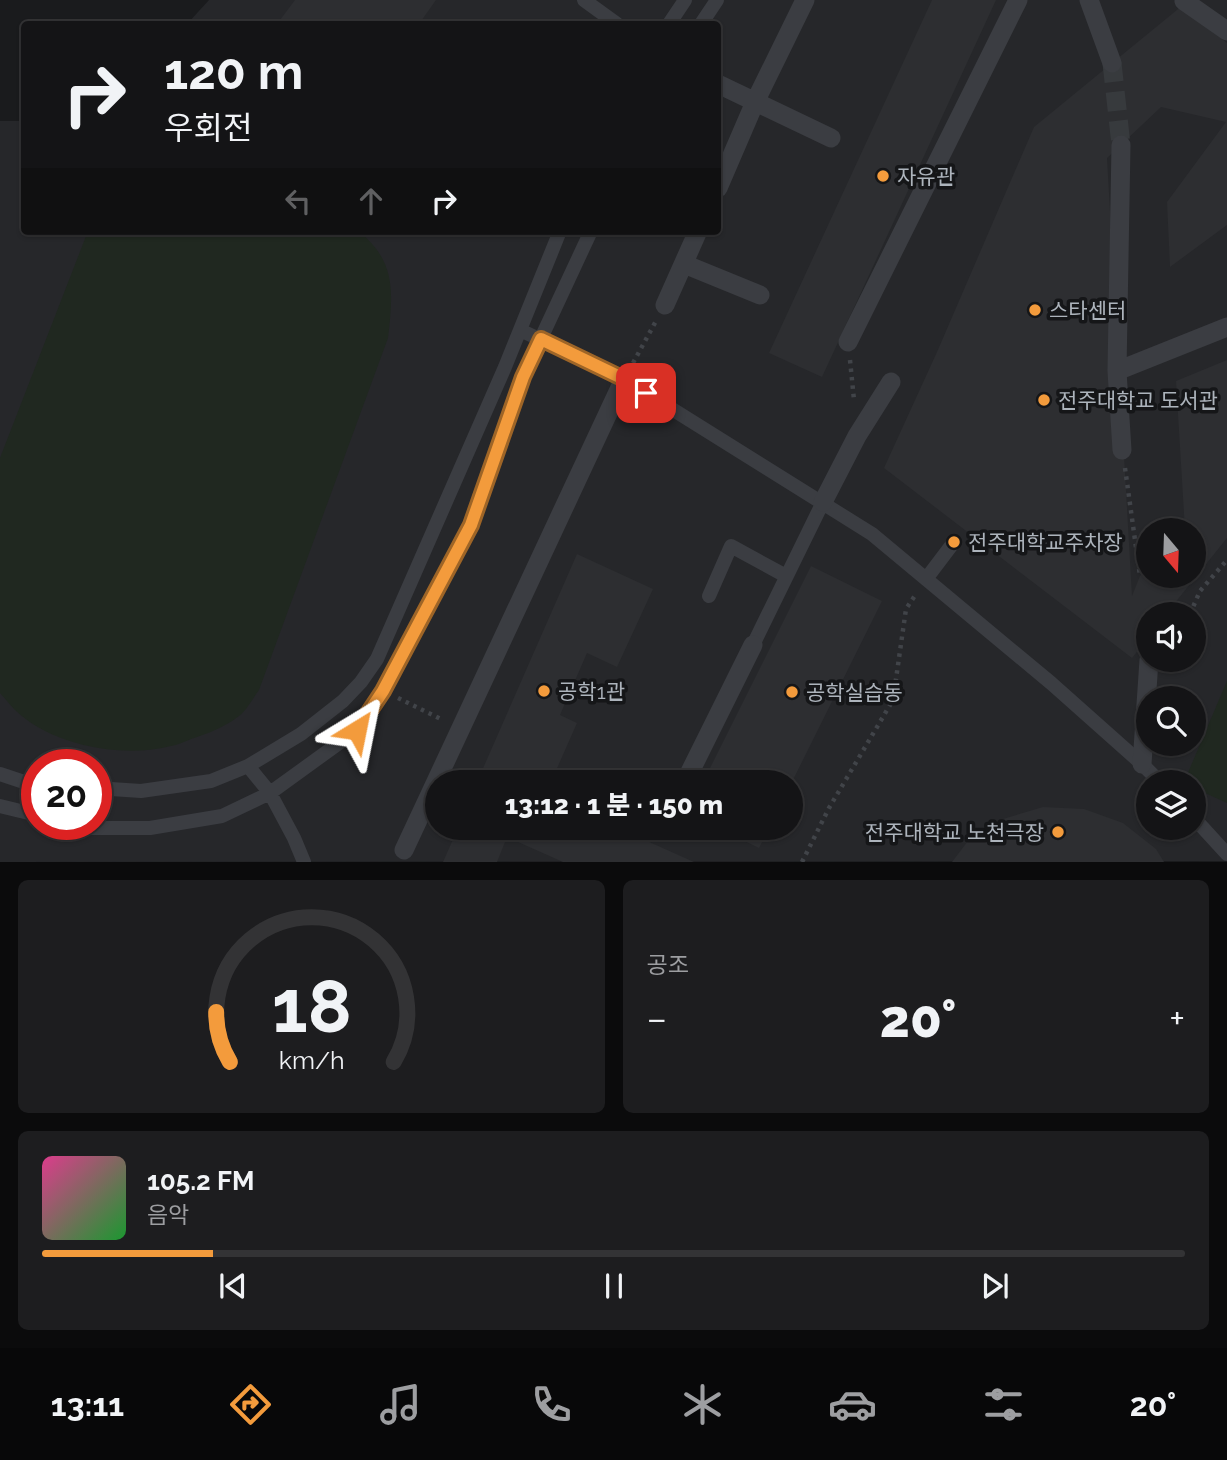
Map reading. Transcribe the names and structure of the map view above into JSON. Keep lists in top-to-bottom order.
{
  "places": [
    "자유관",
    "스타센터",
    "전주대학교 도서관",
    "전주대학교주차장",
    "공학1관",
    "공학실습동",
    "전주대학교 노천극장"
  ],
  "north": "bottom",
  "page": {
    "turn": ["120 m", "우회전"],
    "limit": "20",
    "trip": "13:12 · 1 분 · 150 m",
    "tile": "공조",
    "heat": ["−", "20°", "+"],
    "song": ["105.2 FM", "음악"],
    "tabs": ["13:11", "20°"],
    "gauge": ["18", "km/h"]
  }
}
